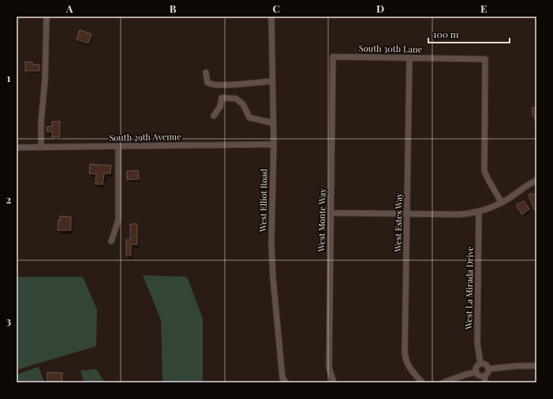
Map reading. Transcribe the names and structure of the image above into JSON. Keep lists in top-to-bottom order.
{
  "streets": {
    "street": [
      "South 30th Lane",
      "South 29th Avenue",
      "West Elliot Road",
      "West Monte Way",
      "West Estes Way",
      "West La Mirada Drive"
    ]
  },
  "crossings": [
    ["South 30th Lane", "West Monte Way"],
    ["South 30th Lane", "West Estes Way"],
    ["South 29th Avenue", "West Elliot Road"]
  ],
  "scale_bar": "100 m",
  "grid": {
    "columns": [
      "A",
      "B",
      "C",
      "D",
      "E"
    ],
    "rows": ["1", "2", "3"]
  }
}
